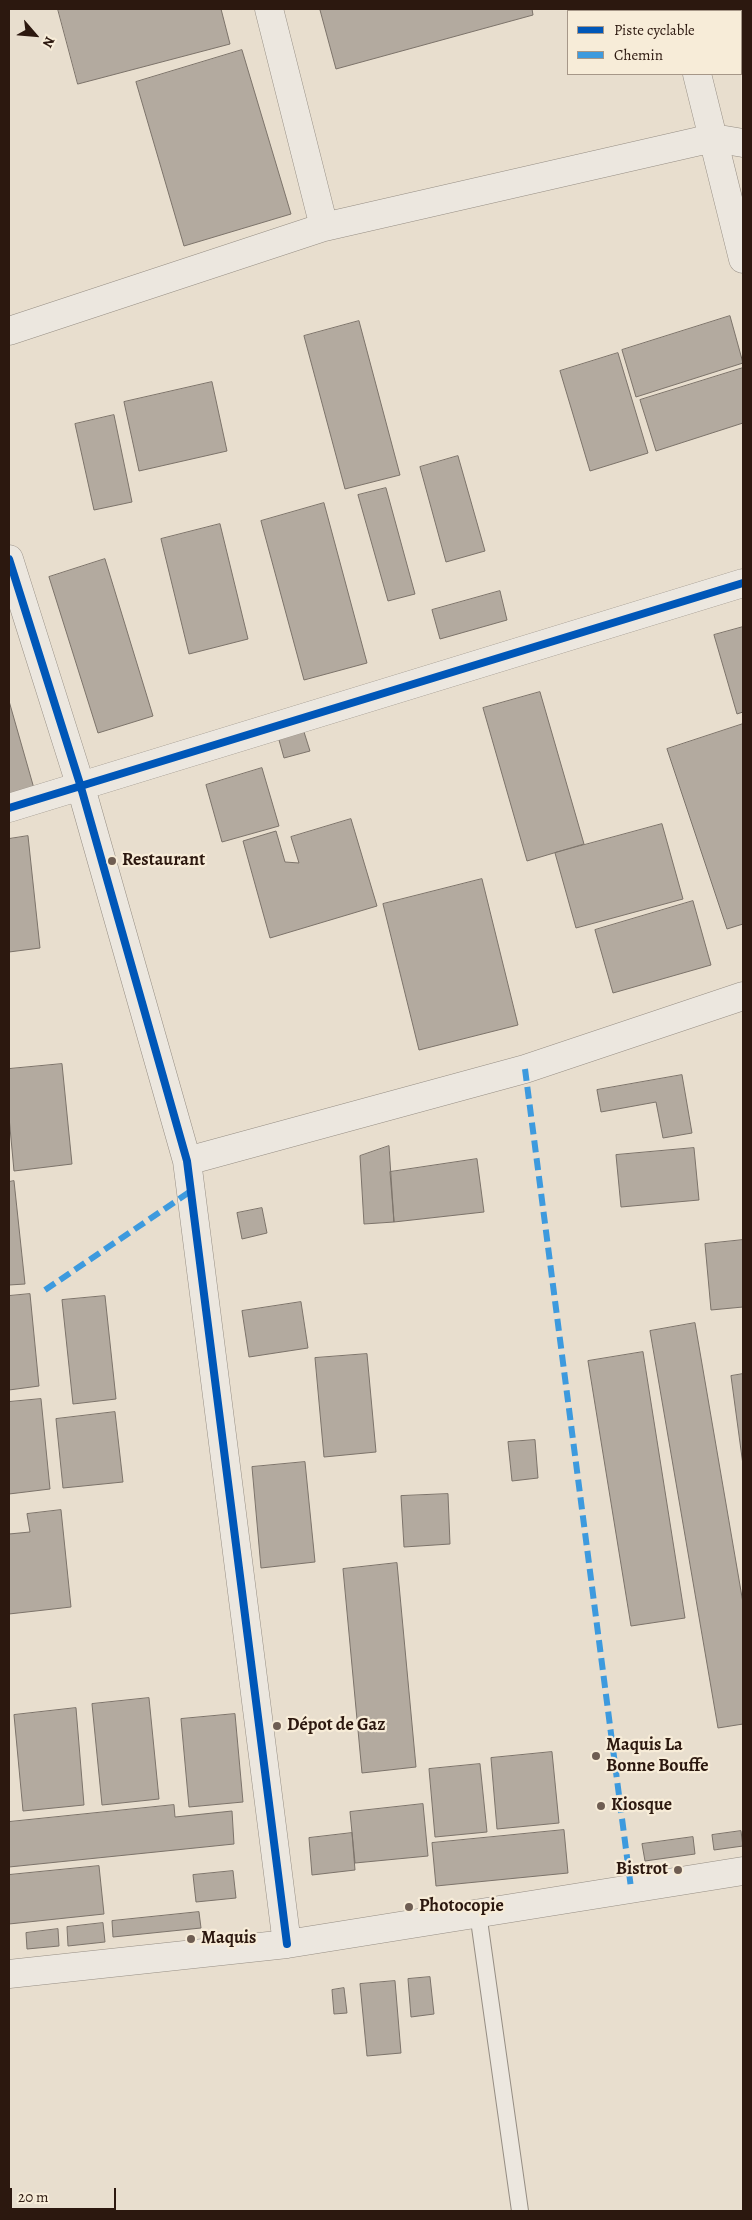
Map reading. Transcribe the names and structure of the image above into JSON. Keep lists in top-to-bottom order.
{
  "places": [
    "Restaurant",
    "Dépot de Gaz",
    "Maquis La Bonne Bouffe",
    "Kiosque",
    "Bistrot",
    "Photocopie",
    "Maquis"
  ],
  "legend": ["Piste cyclable", "Chemin"],
  "scale_bar": "20 m",
  "north": "bottom right"
}
